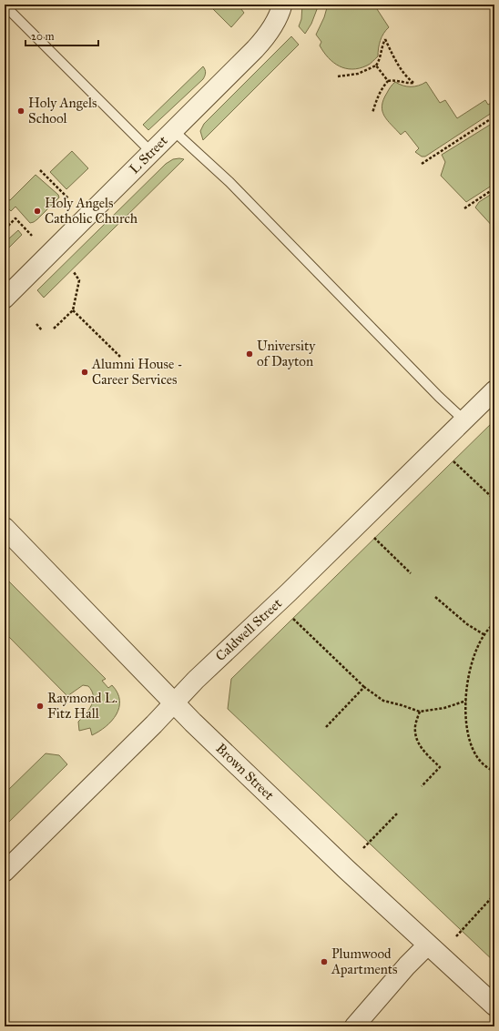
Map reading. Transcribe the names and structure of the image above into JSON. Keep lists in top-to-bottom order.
{
  "streets": {
    "street": ["L Street", "Caldwell Street", "Brown Street"]
  },
  "crossings": [
    ["Caldwell Street", "Brown Street"]
  ],
  "places": [
    "Holy Angels School",
    "Holy Angels Catholic Church",
    "University of Dayton",
    "Alumni House - Career Services",
    "Raymond L. Fitz Hall",
    "Plumwood Apartments"
  ],
  "scale_bar": "20 m"
}
